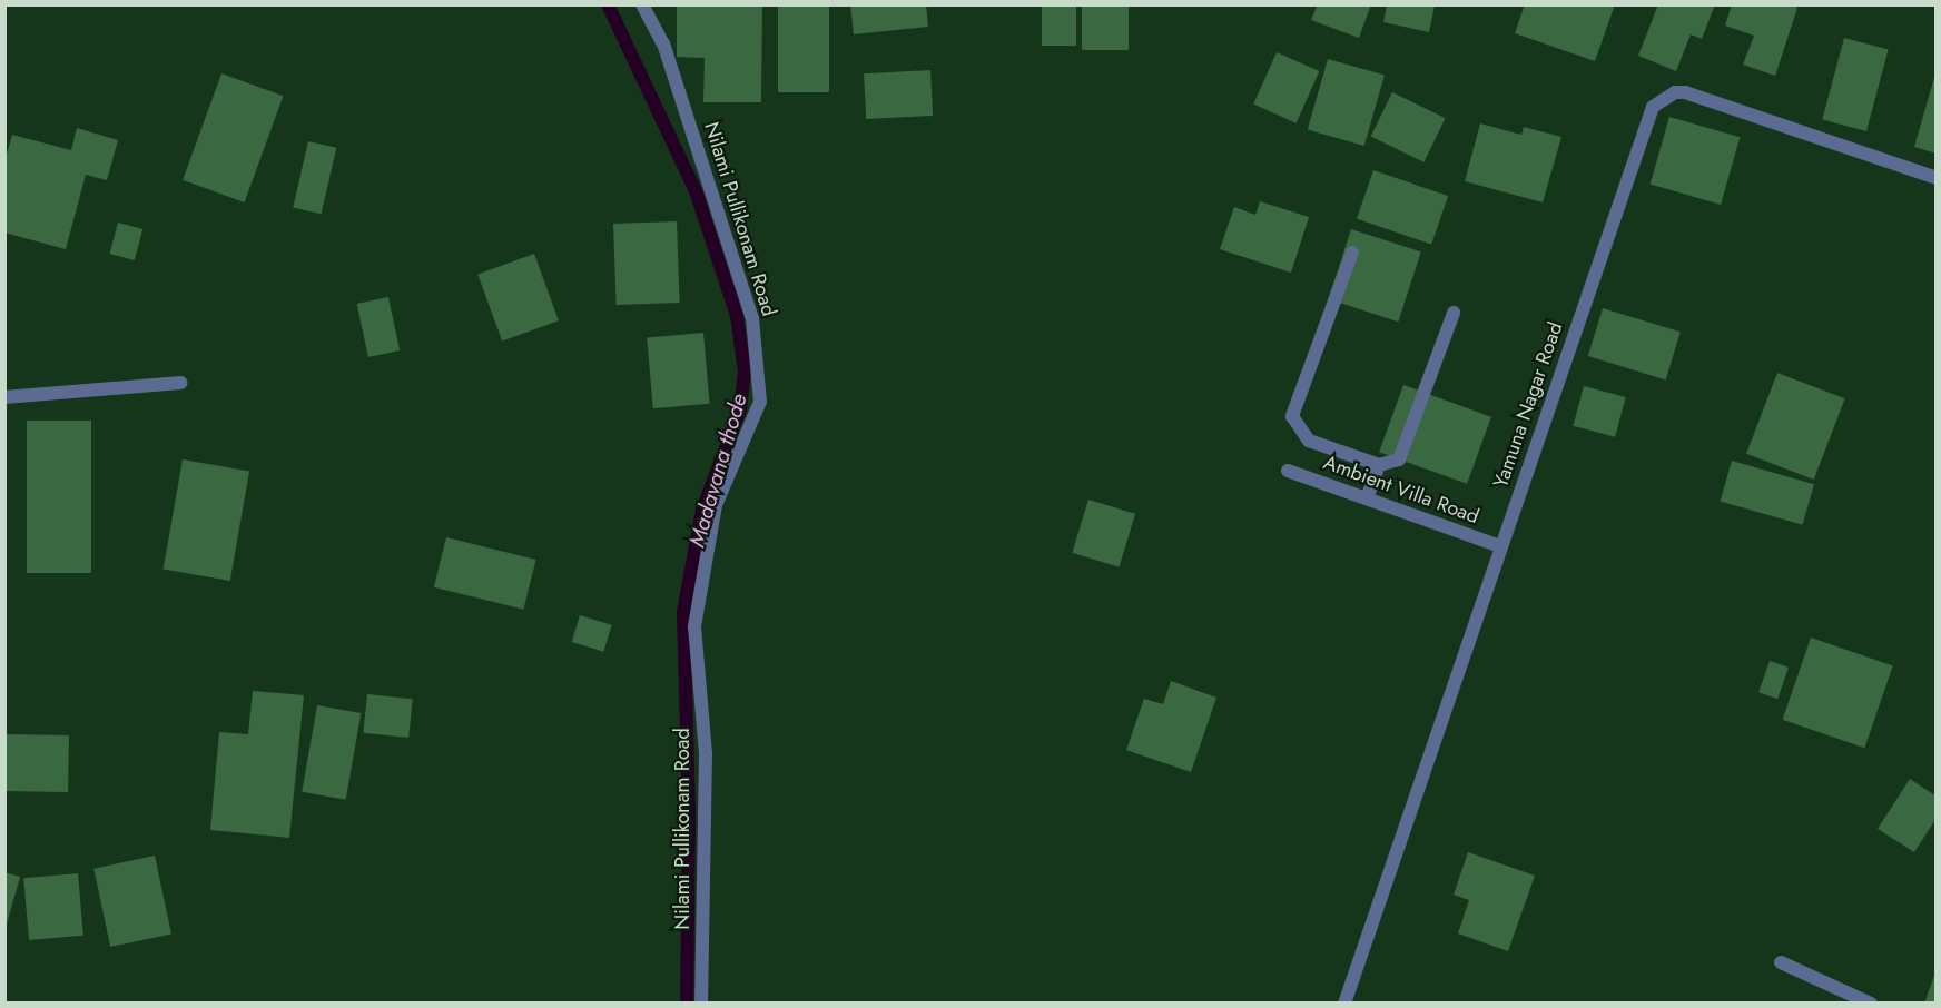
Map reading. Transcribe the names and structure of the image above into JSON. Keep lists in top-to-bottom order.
{
  "streets": {
    "street": ["Nilami Pullikonam Road", "Yamuna Nagar Road", "Ambient Villa Road"]
  },
  "crossings": [
    ["Yamuna Nagar Road", "Ambient Villa Road"]
  ],
  "water": ["Madavana thode"]
}
